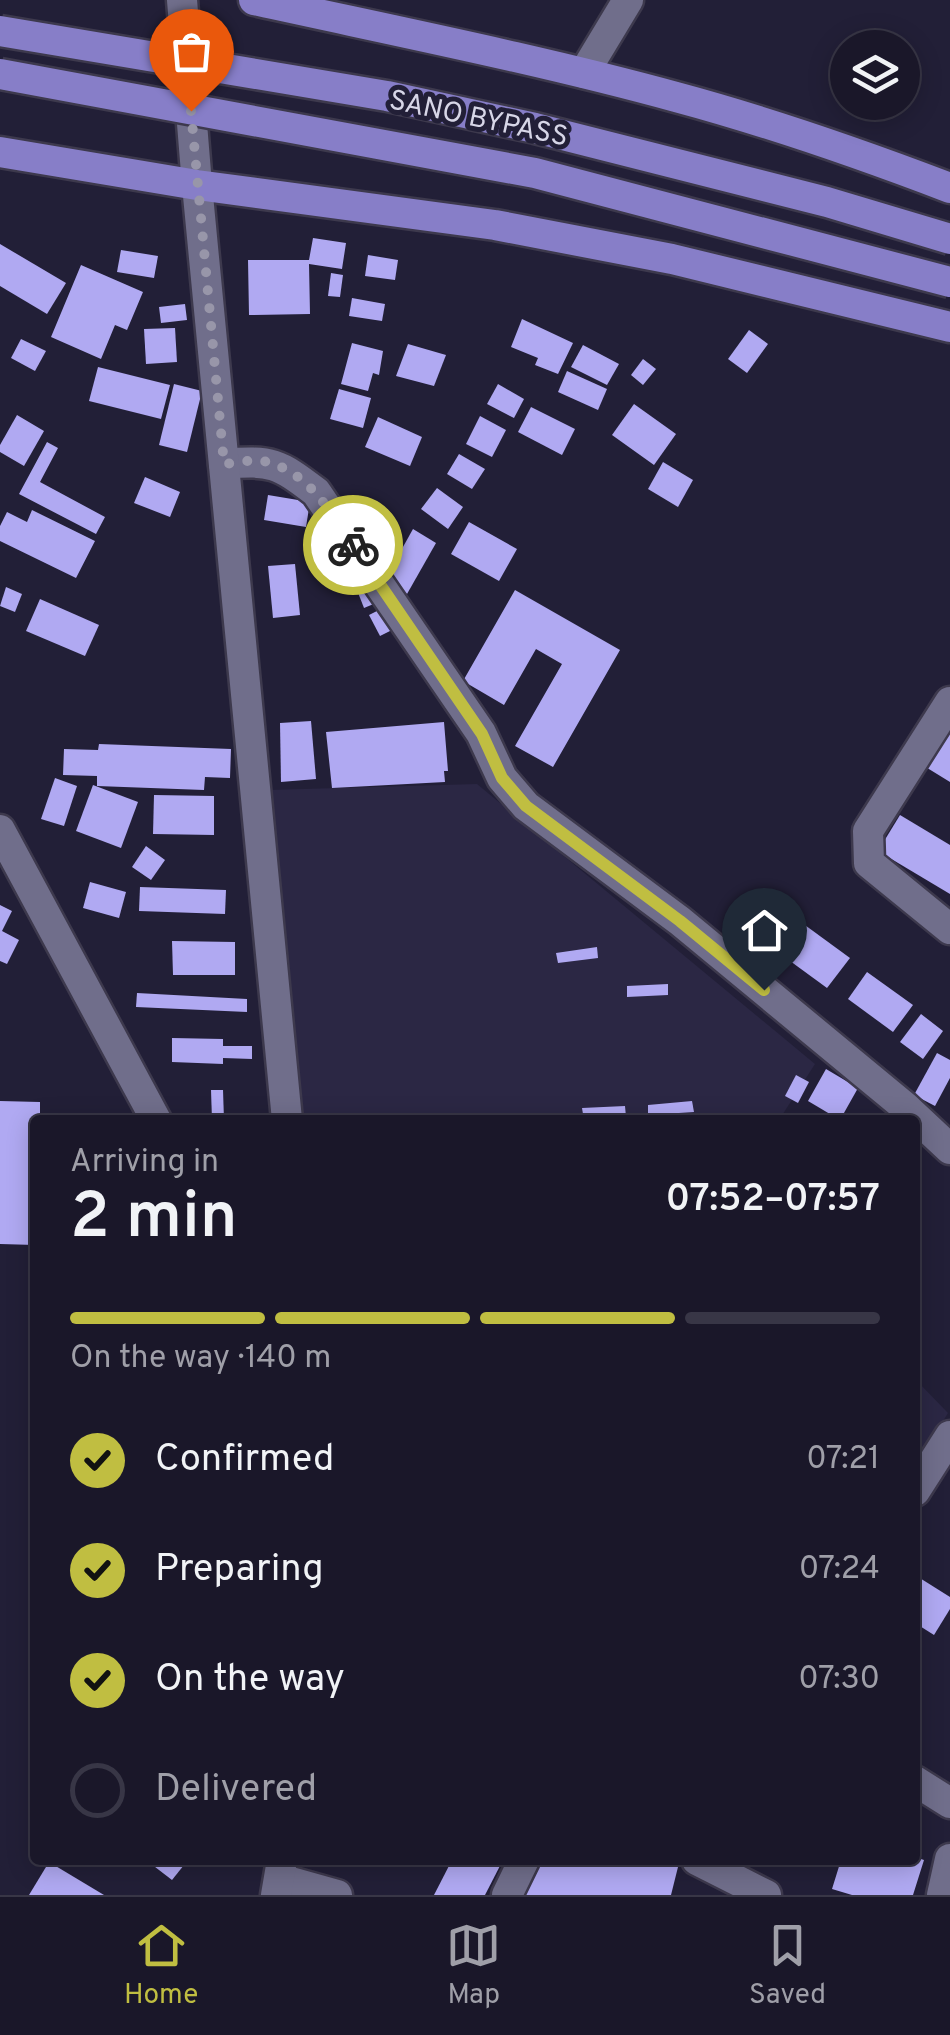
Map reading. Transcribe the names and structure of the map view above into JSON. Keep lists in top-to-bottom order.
{
  "streets": {
    "highway": ["SANO BYPASS"]
  },
  "page": {
    "heading": ["2 min", "Arriving in", "07:52–07:57"],
    "bar": "On the way · 140 m",
    "list": [
      ["Confirmed", "07:21"],
      ["Preparing", "07:24"],
      ["On the way", "07:30"],
      "Delivered"
    ],
    "tabs": ["Home", "Map", "Saved"]
  }
}
